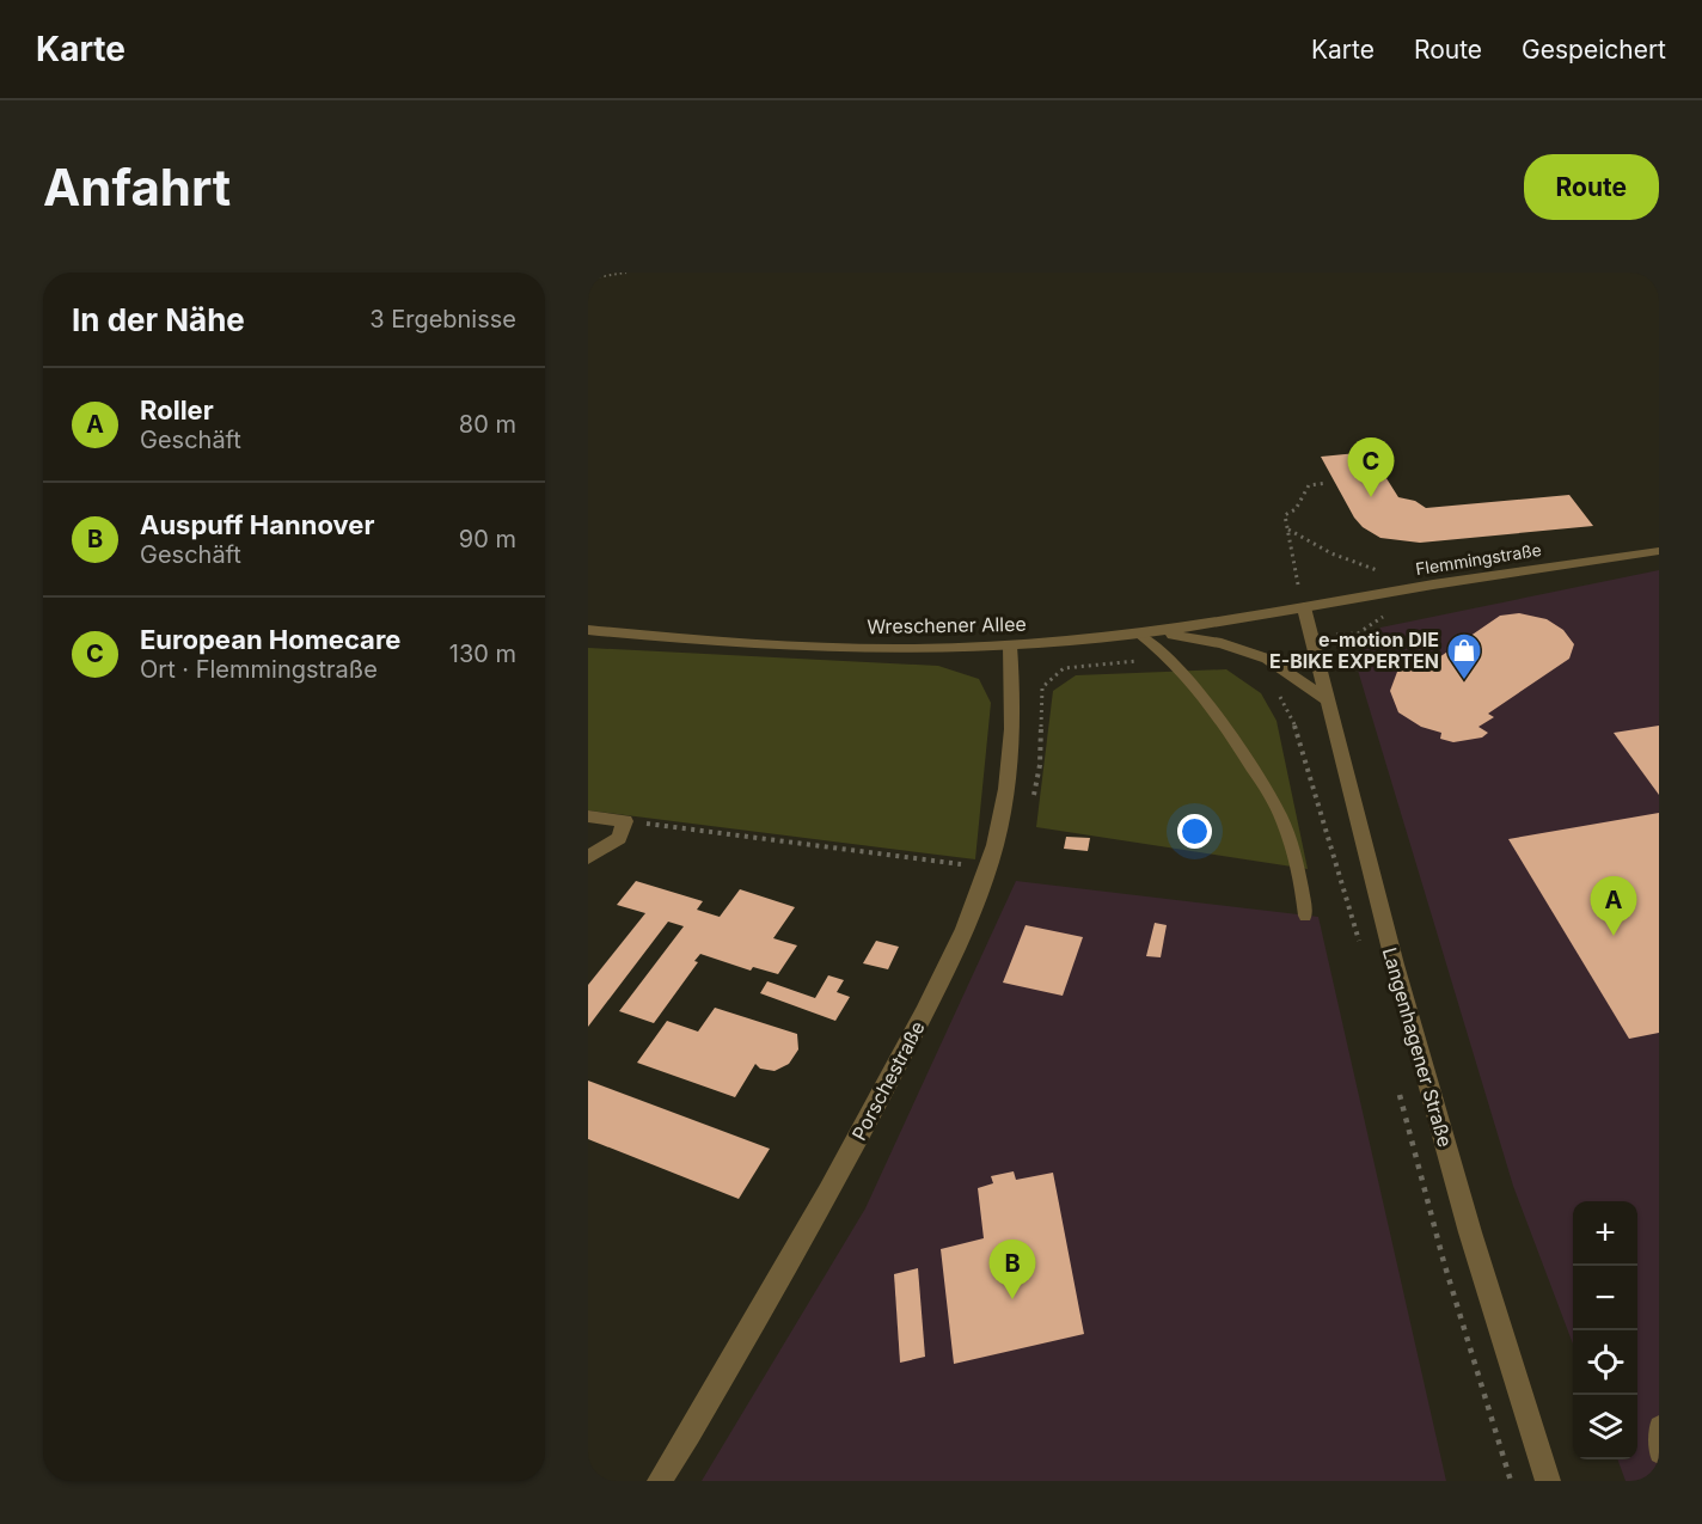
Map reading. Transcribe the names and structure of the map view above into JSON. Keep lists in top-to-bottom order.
{
  "streets": {
    "street": [
      "Flemmingstraße",
      "Wreschener Allee",
      "Langenhagener Straße",
      "Porschestraße"
    ]
  },
  "crossings": [
    ["Flemmingstraße", "Wreschener Allee"],
    ["Flemmingstraße", "Langenhagener Straße"],
    ["Wreschener Allee", "Langenhagener Straße"],
    ["Wreschener Allee", "Porschestraße"]
  ],
  "places": {
    "shop": ["e-motion DIE E-BIKE EXPERTEN"]
  },
  "page": {
    "header": "Karte",
    "nav": ["Karte", "Route", "Gespeichert"],
    "buttons": "Route",
    "title": "Anfahrt",
    "heading": ["In der Nähe", "3 Ergebnisse"],
    "list": [
      {
        "mark": "A",
        "name": "Roller",
        "note": "Geschäft",
        "value": "80 m"
      },
      {
        "mark": "B",
        "name": "Auspuff Hannover",
        "note": "Geschäft",
        "value": "90 m"
      },
      {
        "mark": "C",
        "name": "European Homecare",
        "note": "Ort · Flemmingstraße",
        "value": "130 m"
      }
    ],
    "pins": ["C", "A", "B"],
    "map_buttons": ["+", "−"]
  }
}
